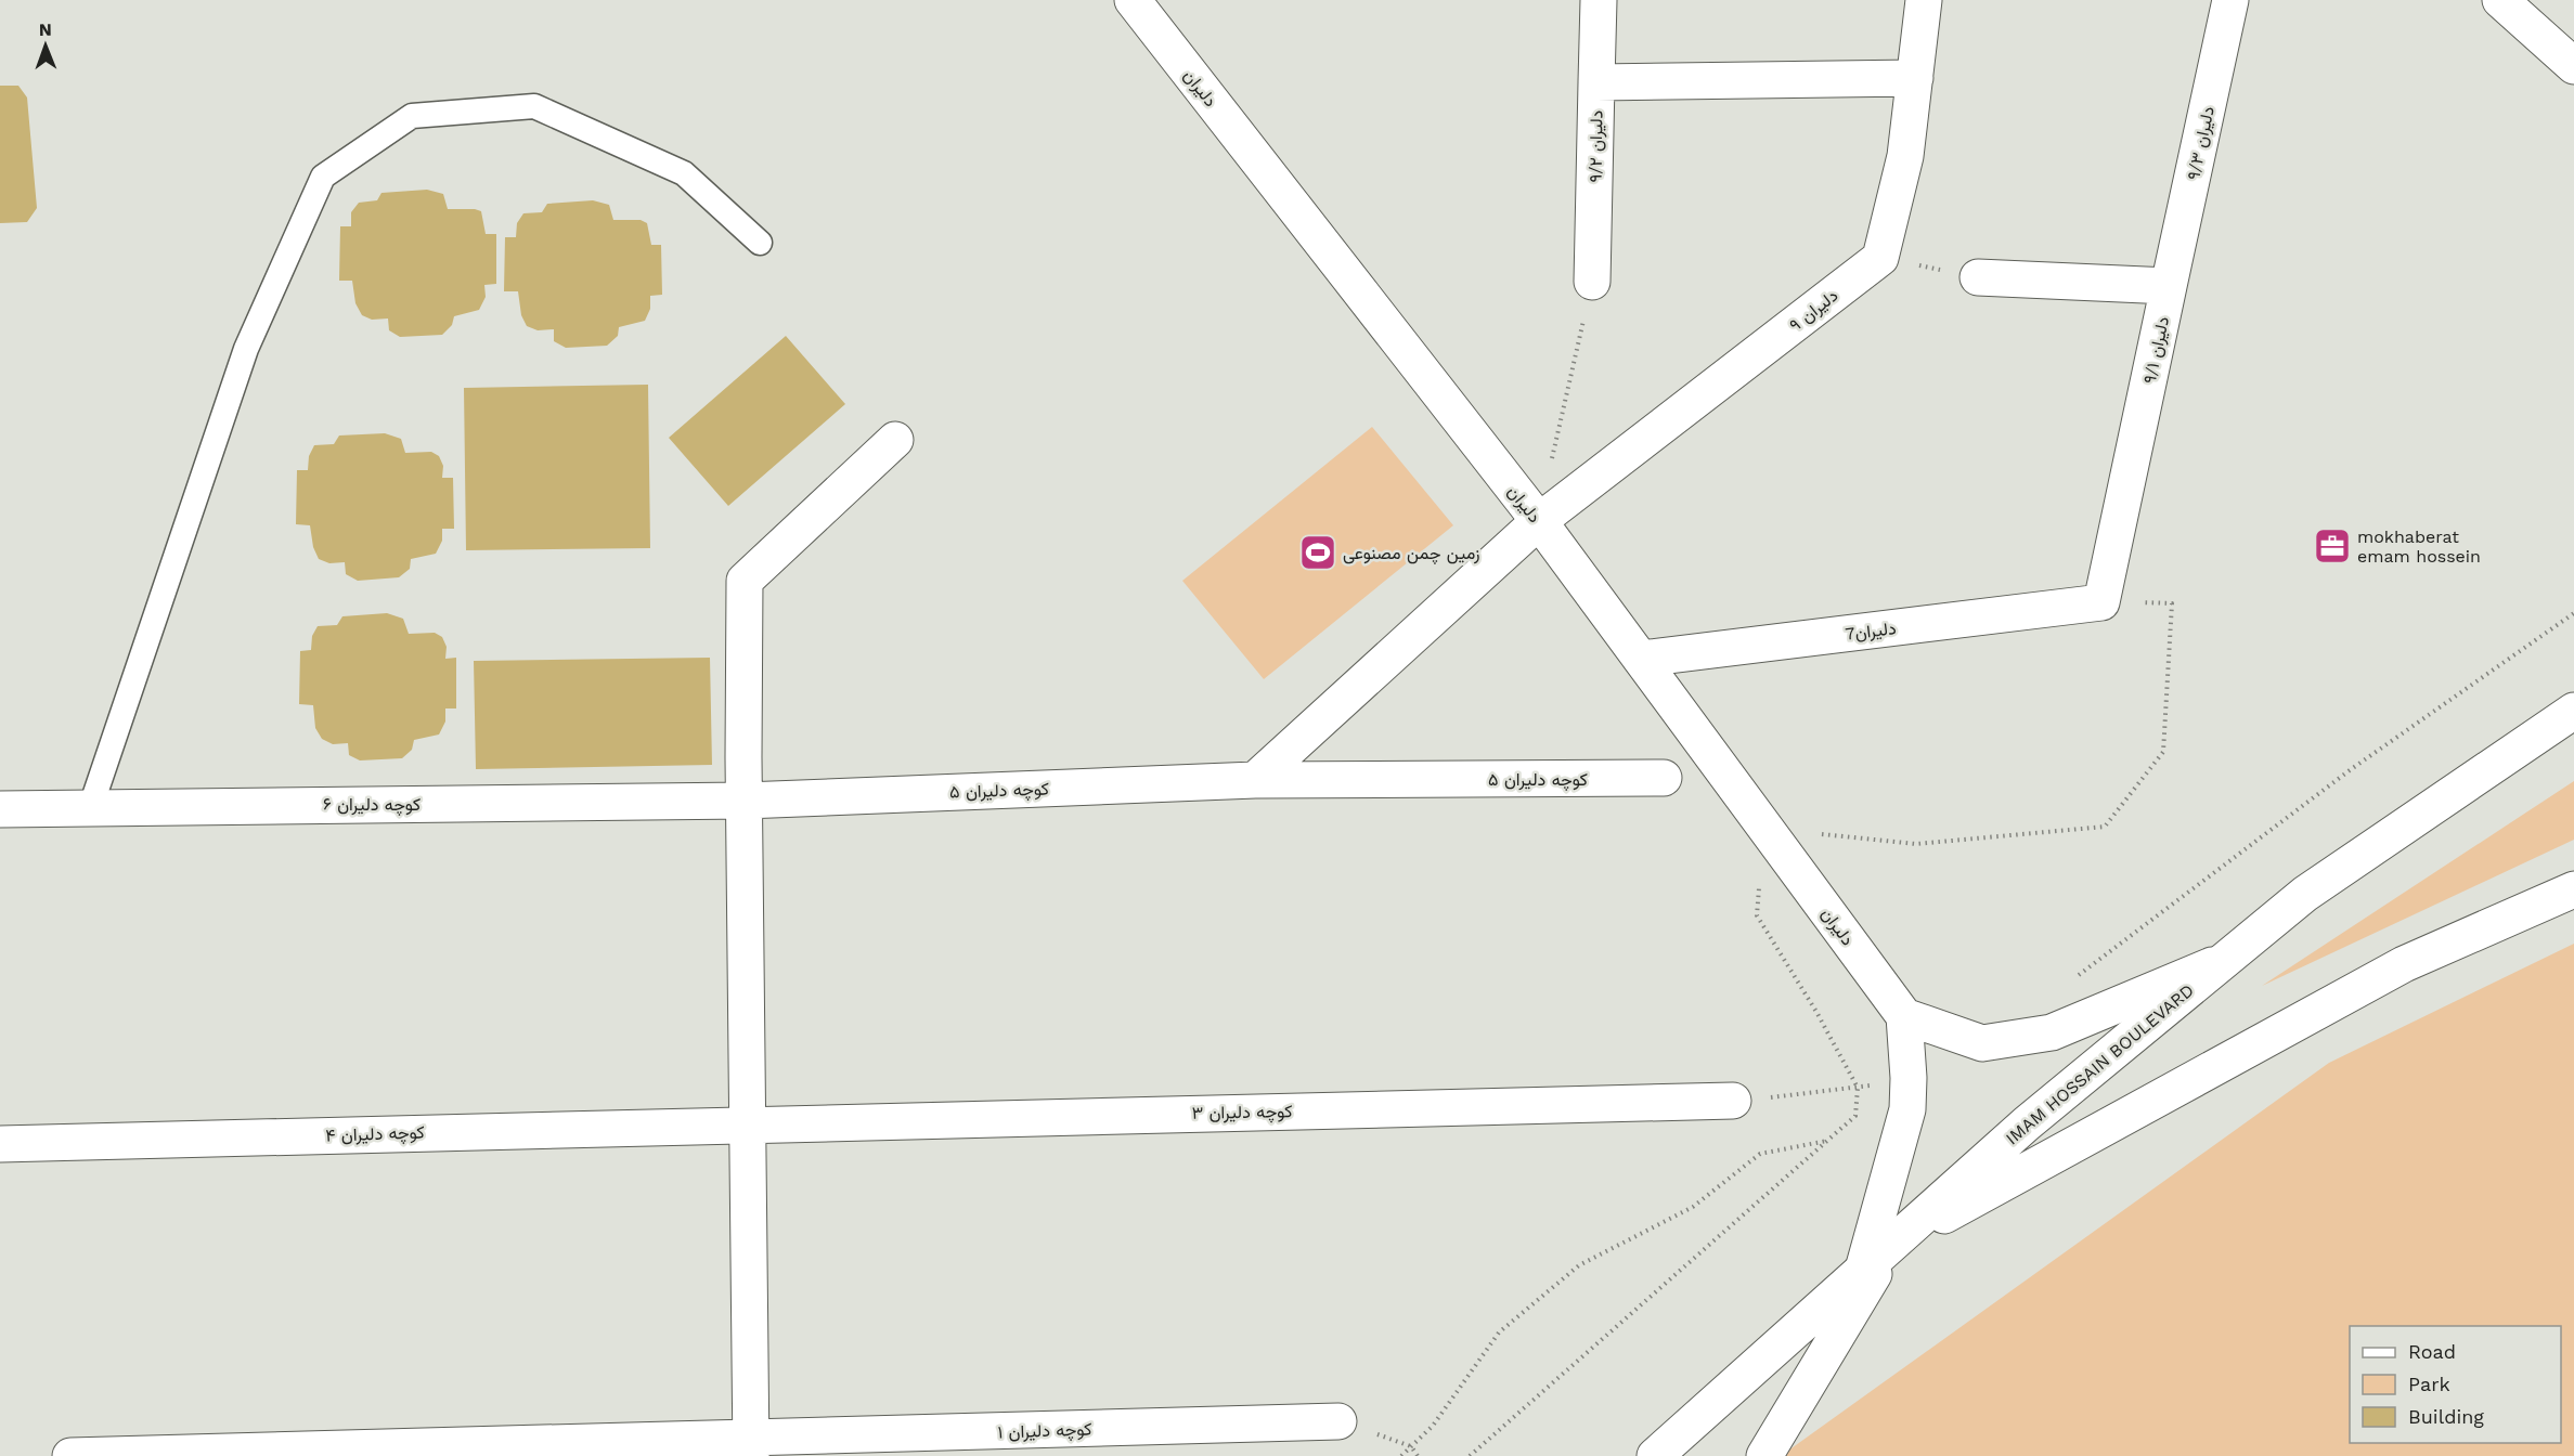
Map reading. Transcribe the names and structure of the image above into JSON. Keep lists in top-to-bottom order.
{
  "streets": {
    "street": [
      "دلیران",
      "دلیران ۹/۳",
      "دلیران ۹/۲",
      "دلیران ۹",
      "دلیران ۹/۱",
      "دلیران7",
      "کوچه دلیران ۵",
      "کوچه دلیران ۶",
      "IMAM HOSSAIN BOULEVARD",
      "کوچه دلیران ۳",
      "کوچه دلیران ۴",
      "کوچه دلیران ۱"
    ]
  },
  "crossings": [
    ["دلیران", "دلیران ۹"],
    ["دلیران", "دلیران7"],
    ["دلیران ۹/۳", "دلیران ۹/۱"],
    ["دلیران ۹/۱", "دلیران7"],
    ["کوچه دلیران ۵", "کوچه دلیران ۶"],
    ["کوچه دلیران ۳", "کوچه دلیران ۴"]
  ],
  "places": {
    "office": ["mokhaberat emam hossein"],
    "sports": ["زمین چمن مصنوعی"]
  },
  "legend": ["Road", "Park", "Building"],
  "north": "top"
}
